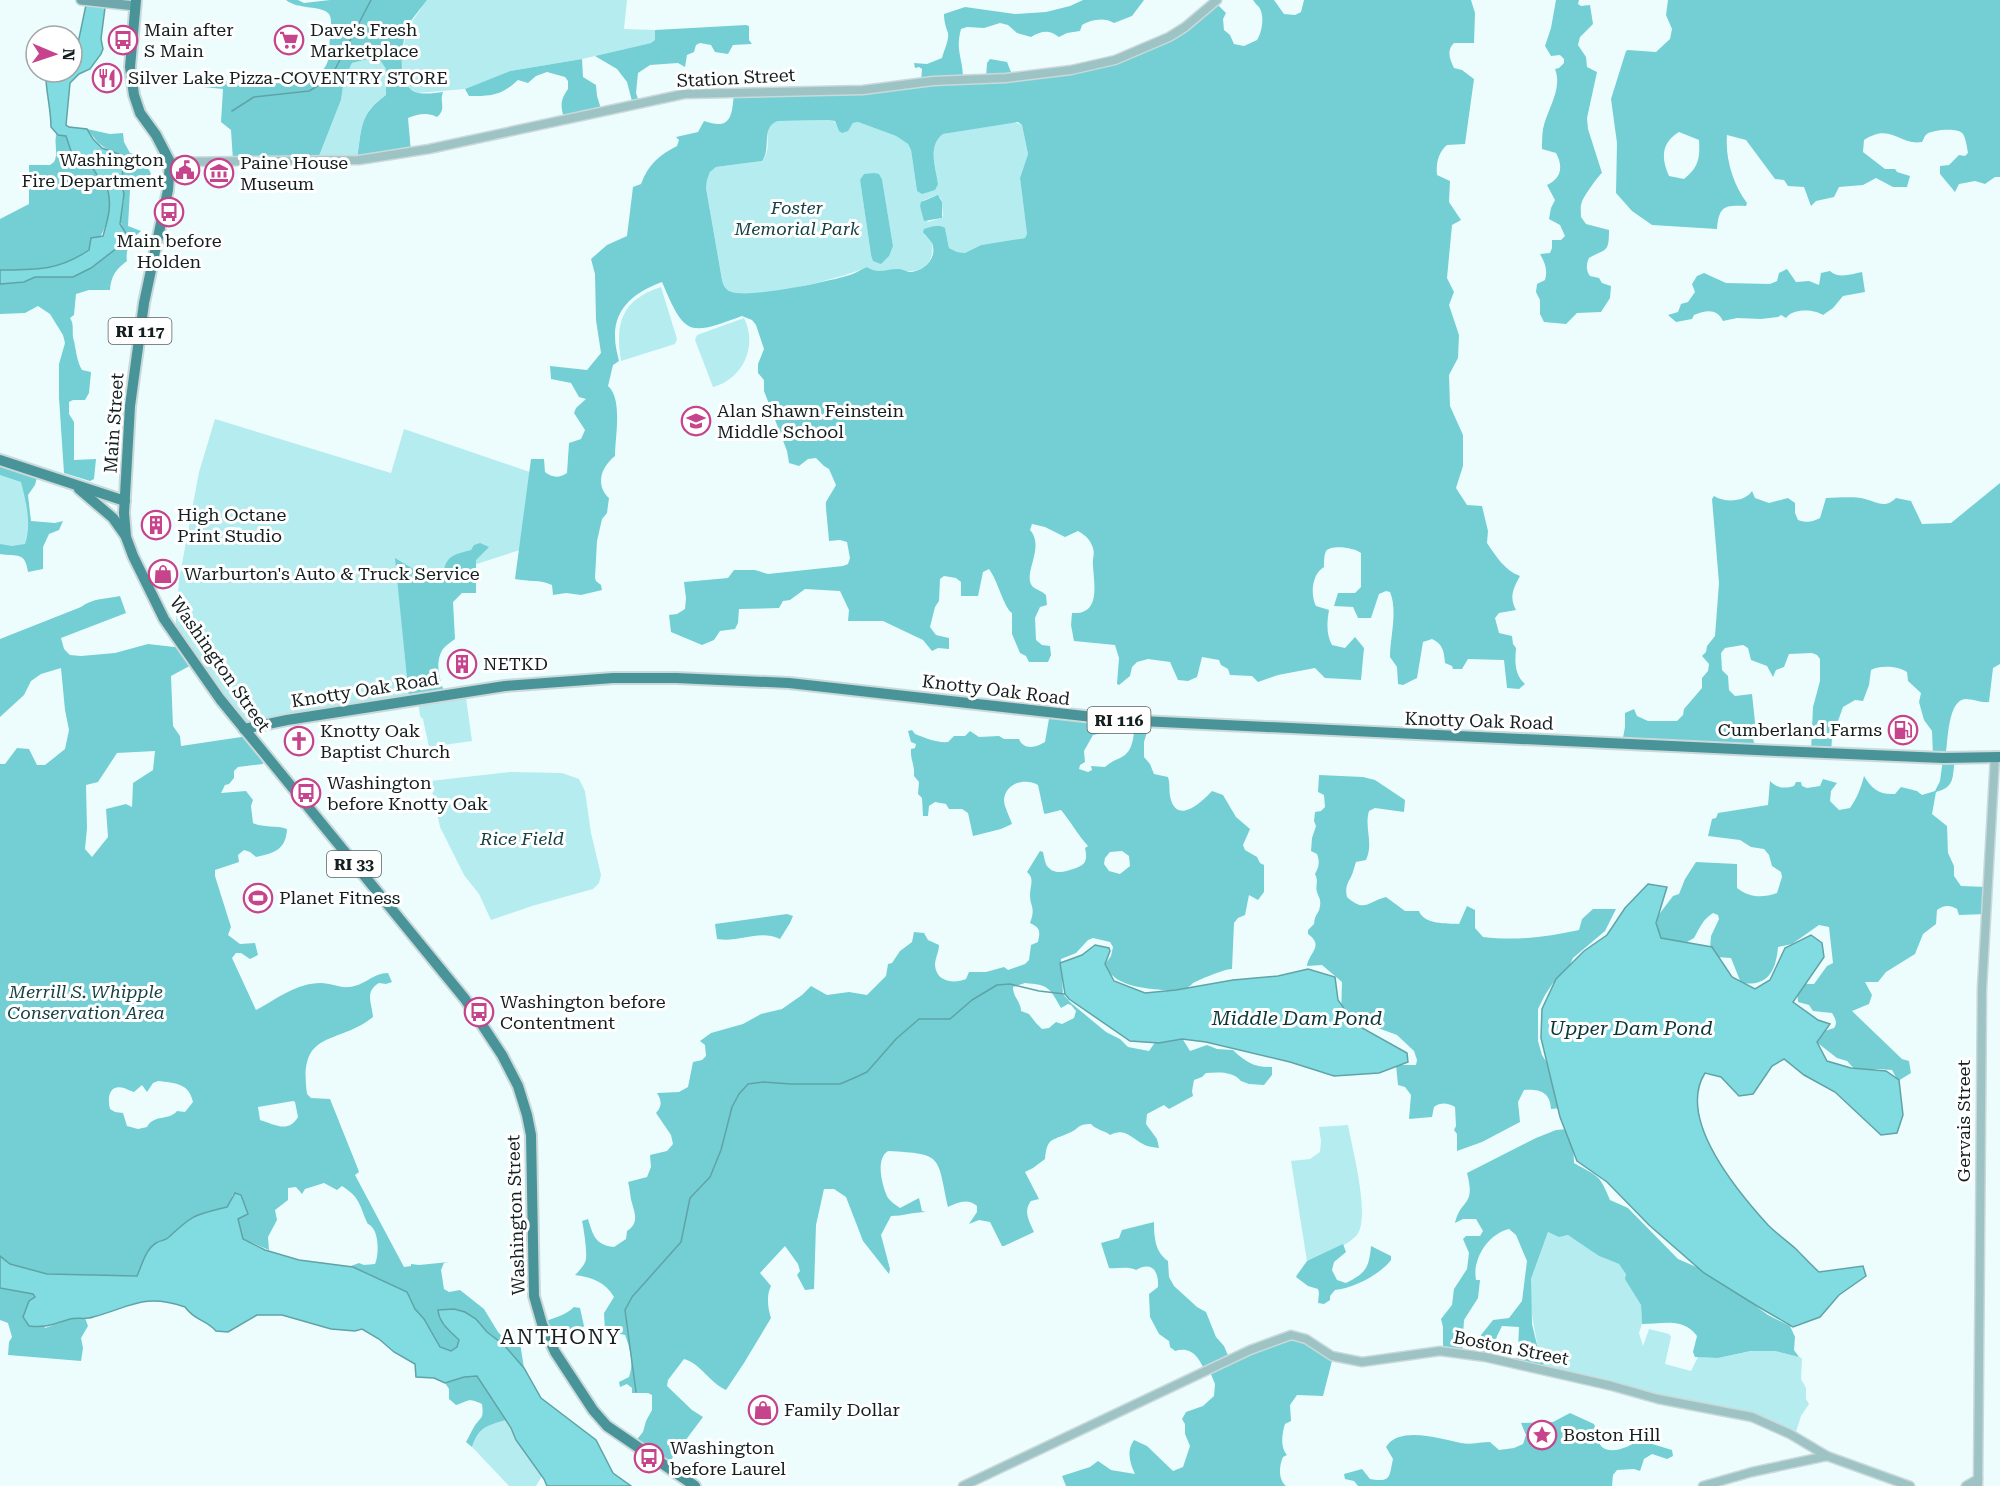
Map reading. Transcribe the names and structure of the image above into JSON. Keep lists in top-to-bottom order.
{
  "streets": {
    "main road": [
      "RI 117",
      "Main Street",
      "Washington Street",
      "Knotty Oak Road",
      "RI 116",
      "RI 33"
    ],
    "street": ["Station Street", "Gervais Street", "Boston Street"]
  },
  "crossings": [
    ["Station Street", "Main Street"],
    ["Main Street", "Washington Street"],
    ["Main Street", "RI 33"],
    ["Washington Street", "Knotty Oak Road"],
    ["Washington Street", "RI 33"],
    ["Knotty Oak Road", "Gervais Street"]
  ],
  "districts": ["ANTHONY"],
  "water": ["Middle Dam Pond", "Upper Dam Pond"],
  "parks": ["Foster Memorial Park", "Rice Field", "Merrill S. Whipple Conservation Area"],
  "places": {
    "bus stop": [
      "Main after S Main",
      "Main before Holden",
      "Washington before Knotty Oak",
      "Washington before Contentment",
      "Washington before Laurel"
    ],
    "supermarket": ["Dave's Fresh Marketplace"],
    "restaurant": ["Silver Lake Pizza-COVENTRY STORE"],
    "public building": ["Washington Fire Department"],
    "museum": ["Paine House Museum"],
    "school or university": ["Alan Shawn Feinstein Middle School"],
    "building": ["High Octane Print Studio", "NETKD"],
    "shop": ["Warburton's Auto & Truck Service", "Family Dollar"],
    "fuel station": ["Cumberland Farms"],
    "church": ["Knotty Oak Baptist Church"],
    "sports": ["Planet Fitness"],
    "place": ["Boston Hill"]
  },
  "north": "right"
}
